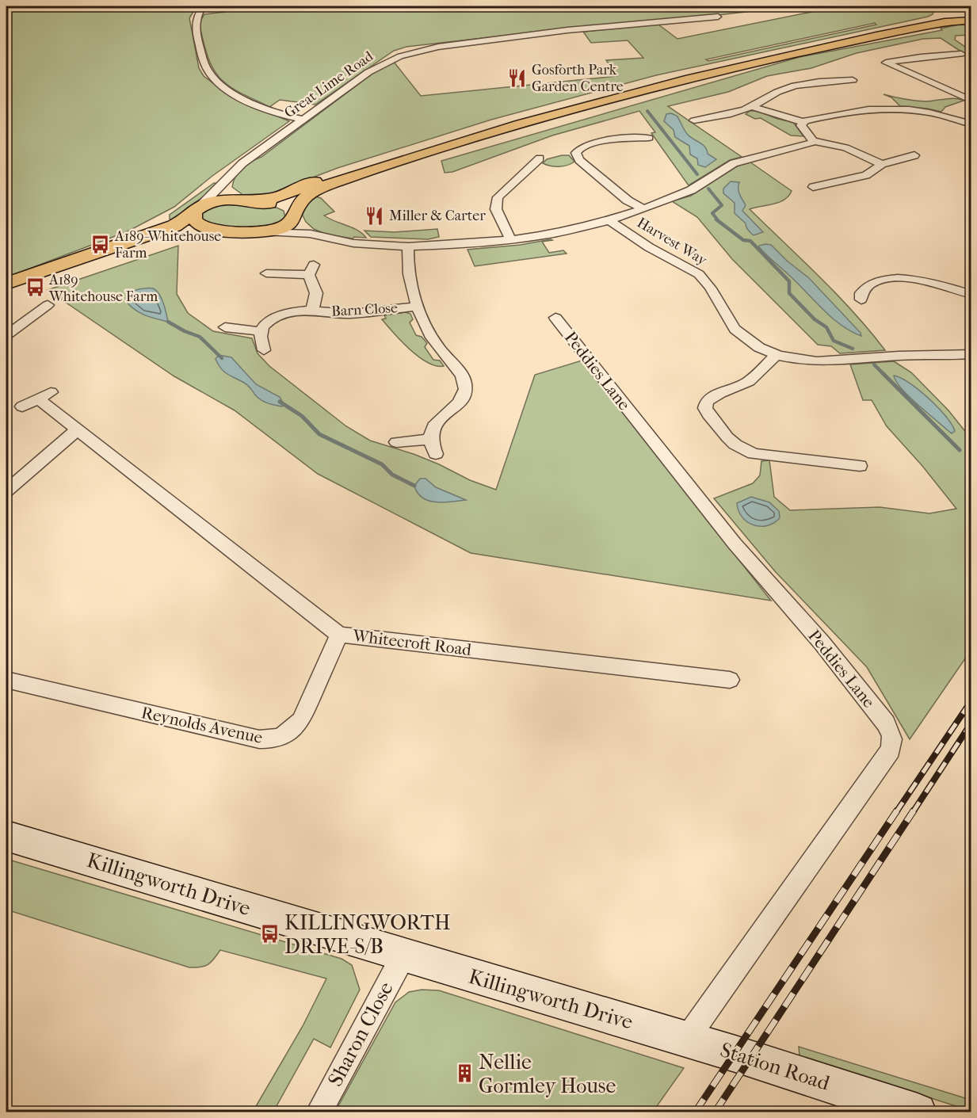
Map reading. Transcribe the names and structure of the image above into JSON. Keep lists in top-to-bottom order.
{
  "streets": {
    "main road": ["Killingworth Drive", "Station Road"],
    "street": [
      "Great Lime Road",
      "Harvest Way",
      "Barn Close",
      "Peddies Lane",
      "Whitecroft Road",
      "Reynolds Avenue",
      "Sharon Close"
    ]
  },
  "crossings": [
    ["Peddies Lane", "Killingworth Drive"],
    ["Peddies Lane", "Station Road"],
    ["Whitecroft Road", "Reynolds Avenue"],
    ["Killingworth Drive", "Sharon Close"],
    ["Killingworth Drive", "Station Road"]
  ],
  "places": {
    "restaurant": ["Gosforth Park Garden Centre", "Miller & Carter"],
    "bus stop": ["A189-Whitehouse Farm", "A189 Whitehouse Farm", "KILLINGWORTH DRIVE-S/B"],
    "building": ["Nellie Gormley House"]
  }
}
